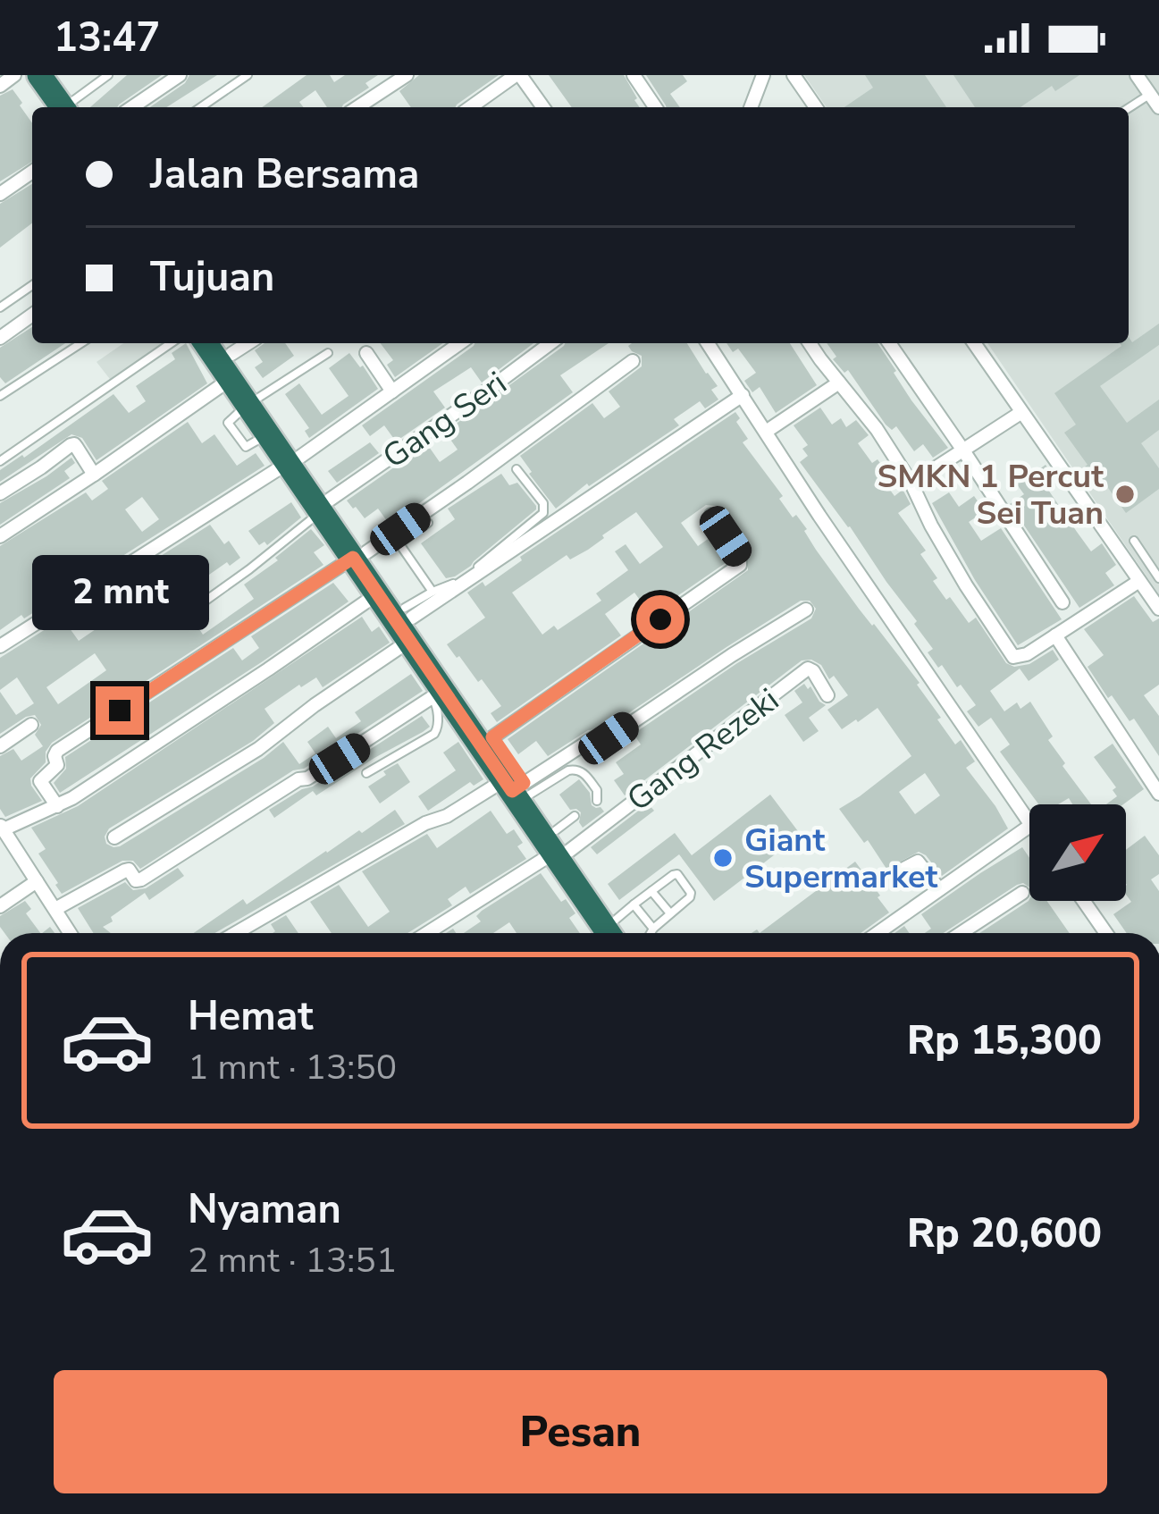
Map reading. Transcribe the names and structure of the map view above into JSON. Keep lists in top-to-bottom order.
{
  "streets": {
    "street": ["Gang Seri", "Gang Rezeki"]
  },
  "places": ["SMKN 1 Percut Sei Tuan", "Giant Supermarket"],
  "north": "top right",
  "page": {
    "status": "13:47",
    "banner": ["Jalan Bersama", "Tujuan"],
    "bubble": "2 mnt",
    "list": [
      {
        "name": "Hemat",
        "note": "1 mnt · 13:50",
        "value": "Rp 15,300"
      },
      {
        "name": "Nyaman",
        "note": "2 mnt · 13:51",
        "value": "Rp 20,600"
      }
    ],
    "buttons": "Pesan"
  }
}
